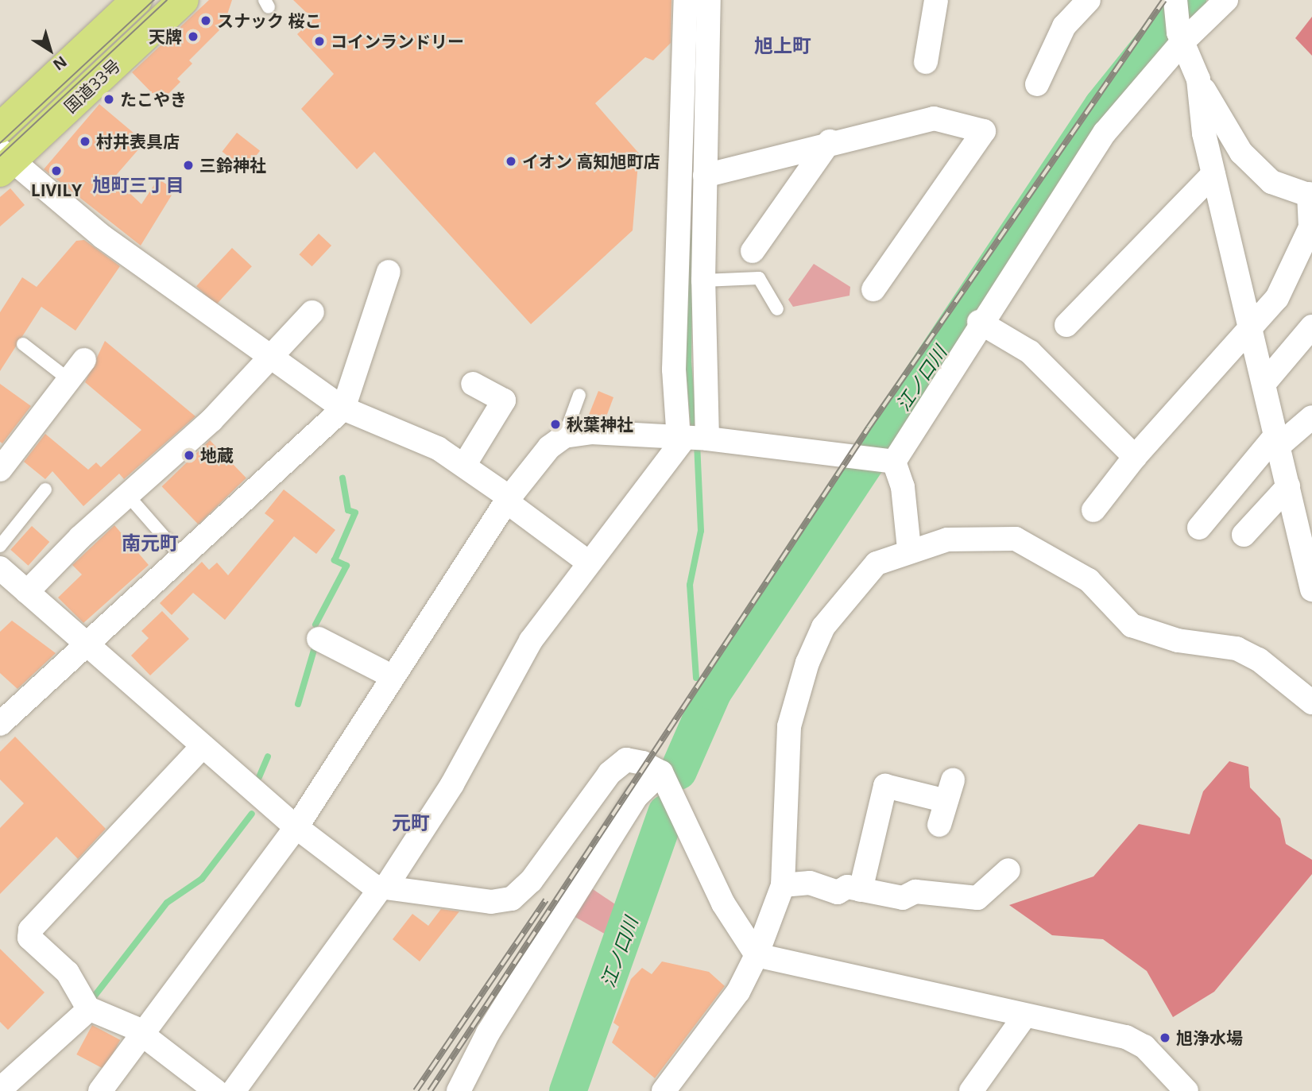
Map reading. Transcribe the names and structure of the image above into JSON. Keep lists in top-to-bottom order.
{
  "streets": {
    "highway": ["国道33号"]
  },
  "districts": [
    "旭上町",
    "旭町三丁目",
    "南元町",
    "元町"
  ],
  "water": ["江ノ口川"],
  "places": [
    "スナック 桜こ",
    "天牌",
    "コインランドリー",
    "たこやき",
    "村井表具店",
    "イオン 高知旭町店",
    "三鈴神社",
    "LIVILY",
    "秋葉神社",
    "地蔵",
    "旭浄水場"
  ],
  "north": "bottom right"
}
